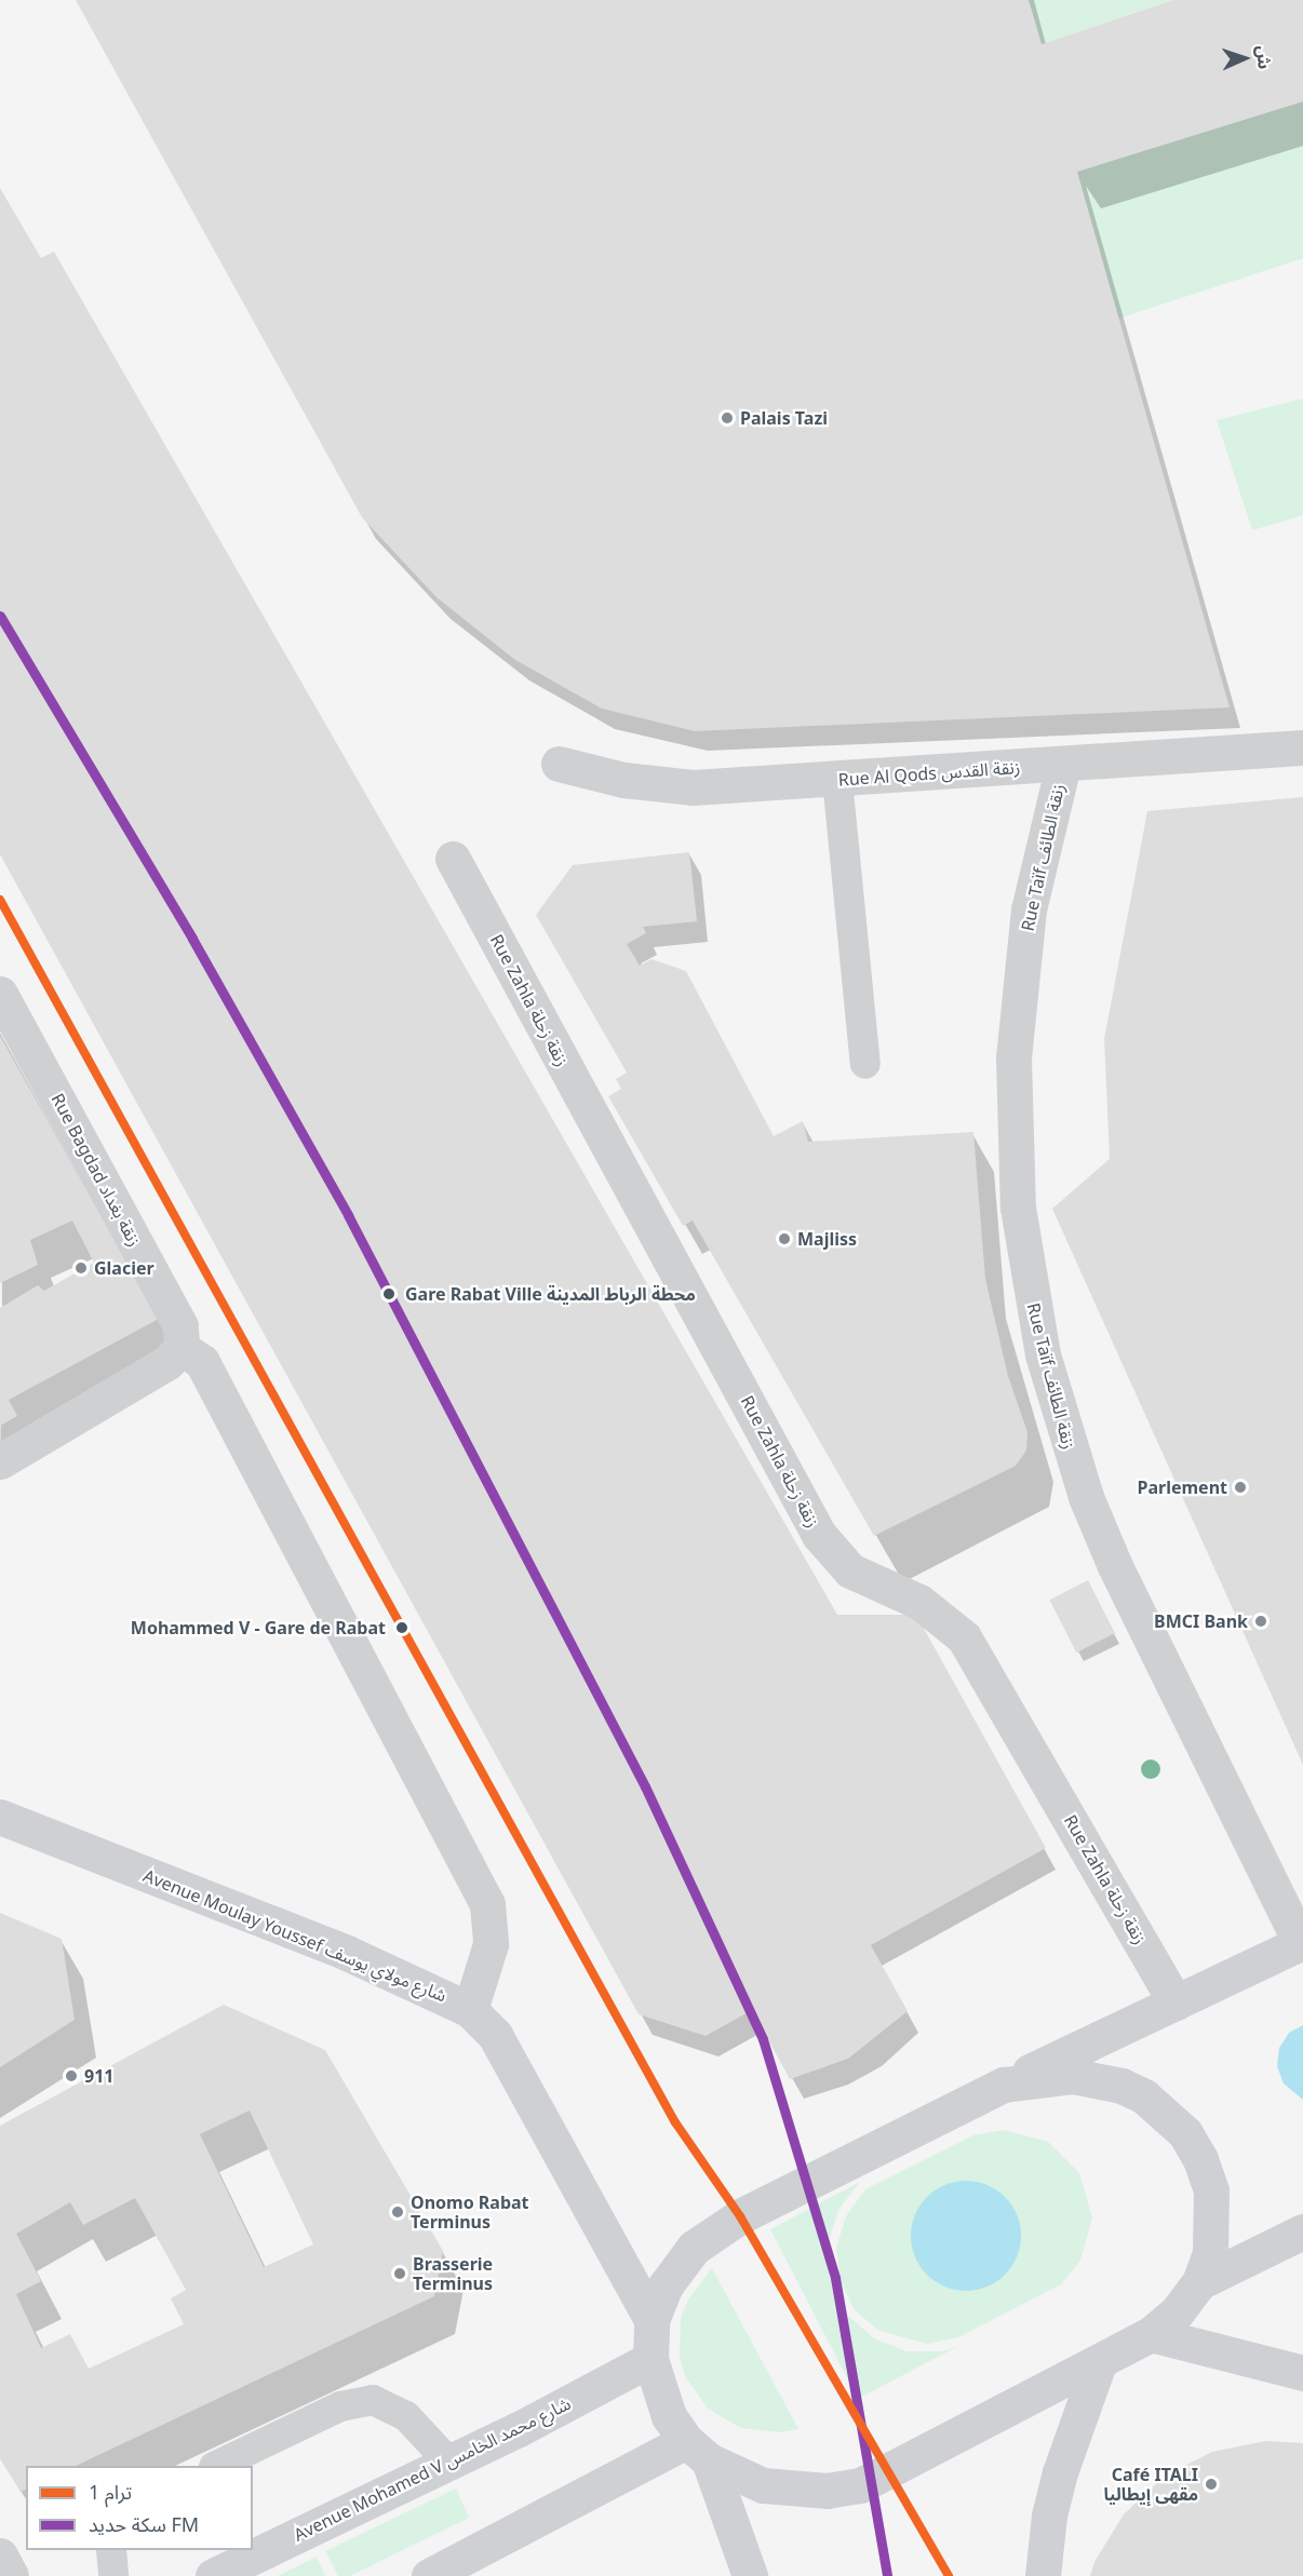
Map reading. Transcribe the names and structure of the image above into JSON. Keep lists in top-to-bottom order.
{
  "streets": {
    "main road": ["Avenue Moulay Youssef شارع مولاي يوسف", "Avenue Mohamed V شارع محمد الخامس"],
    "street": [
      "Rue Al Qods زنقة القدس",
      "Rue Taïf زنقة الطائف",
      "Rue Zahla زنقة زحلة",
      "Rue Bagdad زنقة بغداد"
    ]
  },
  "crossings": [
    ["Rue Al Qods زنقة القدس", "Rue Taïf زنقة الطائف"]
  ],
  "places": [
    "Palais Tazi",
    "Majliss",
    "Glacier",
    "Gare Rabat Ville محطة الرباط المدينة",
    "Parlement",
    "BMCI Bank",
    "Mohammed V - Gare de Rabat",
    "911",
    "Onomo Rabat Terminus",
    "Brasserie Terminus",
    "Café ITALI مقهى إيطاليا"
  ],
  "lines": ["rail line FM", "tram line 1"],
  "legend": ["ترام 1", "سكة حديد FM"],
  "north": "right"
}
